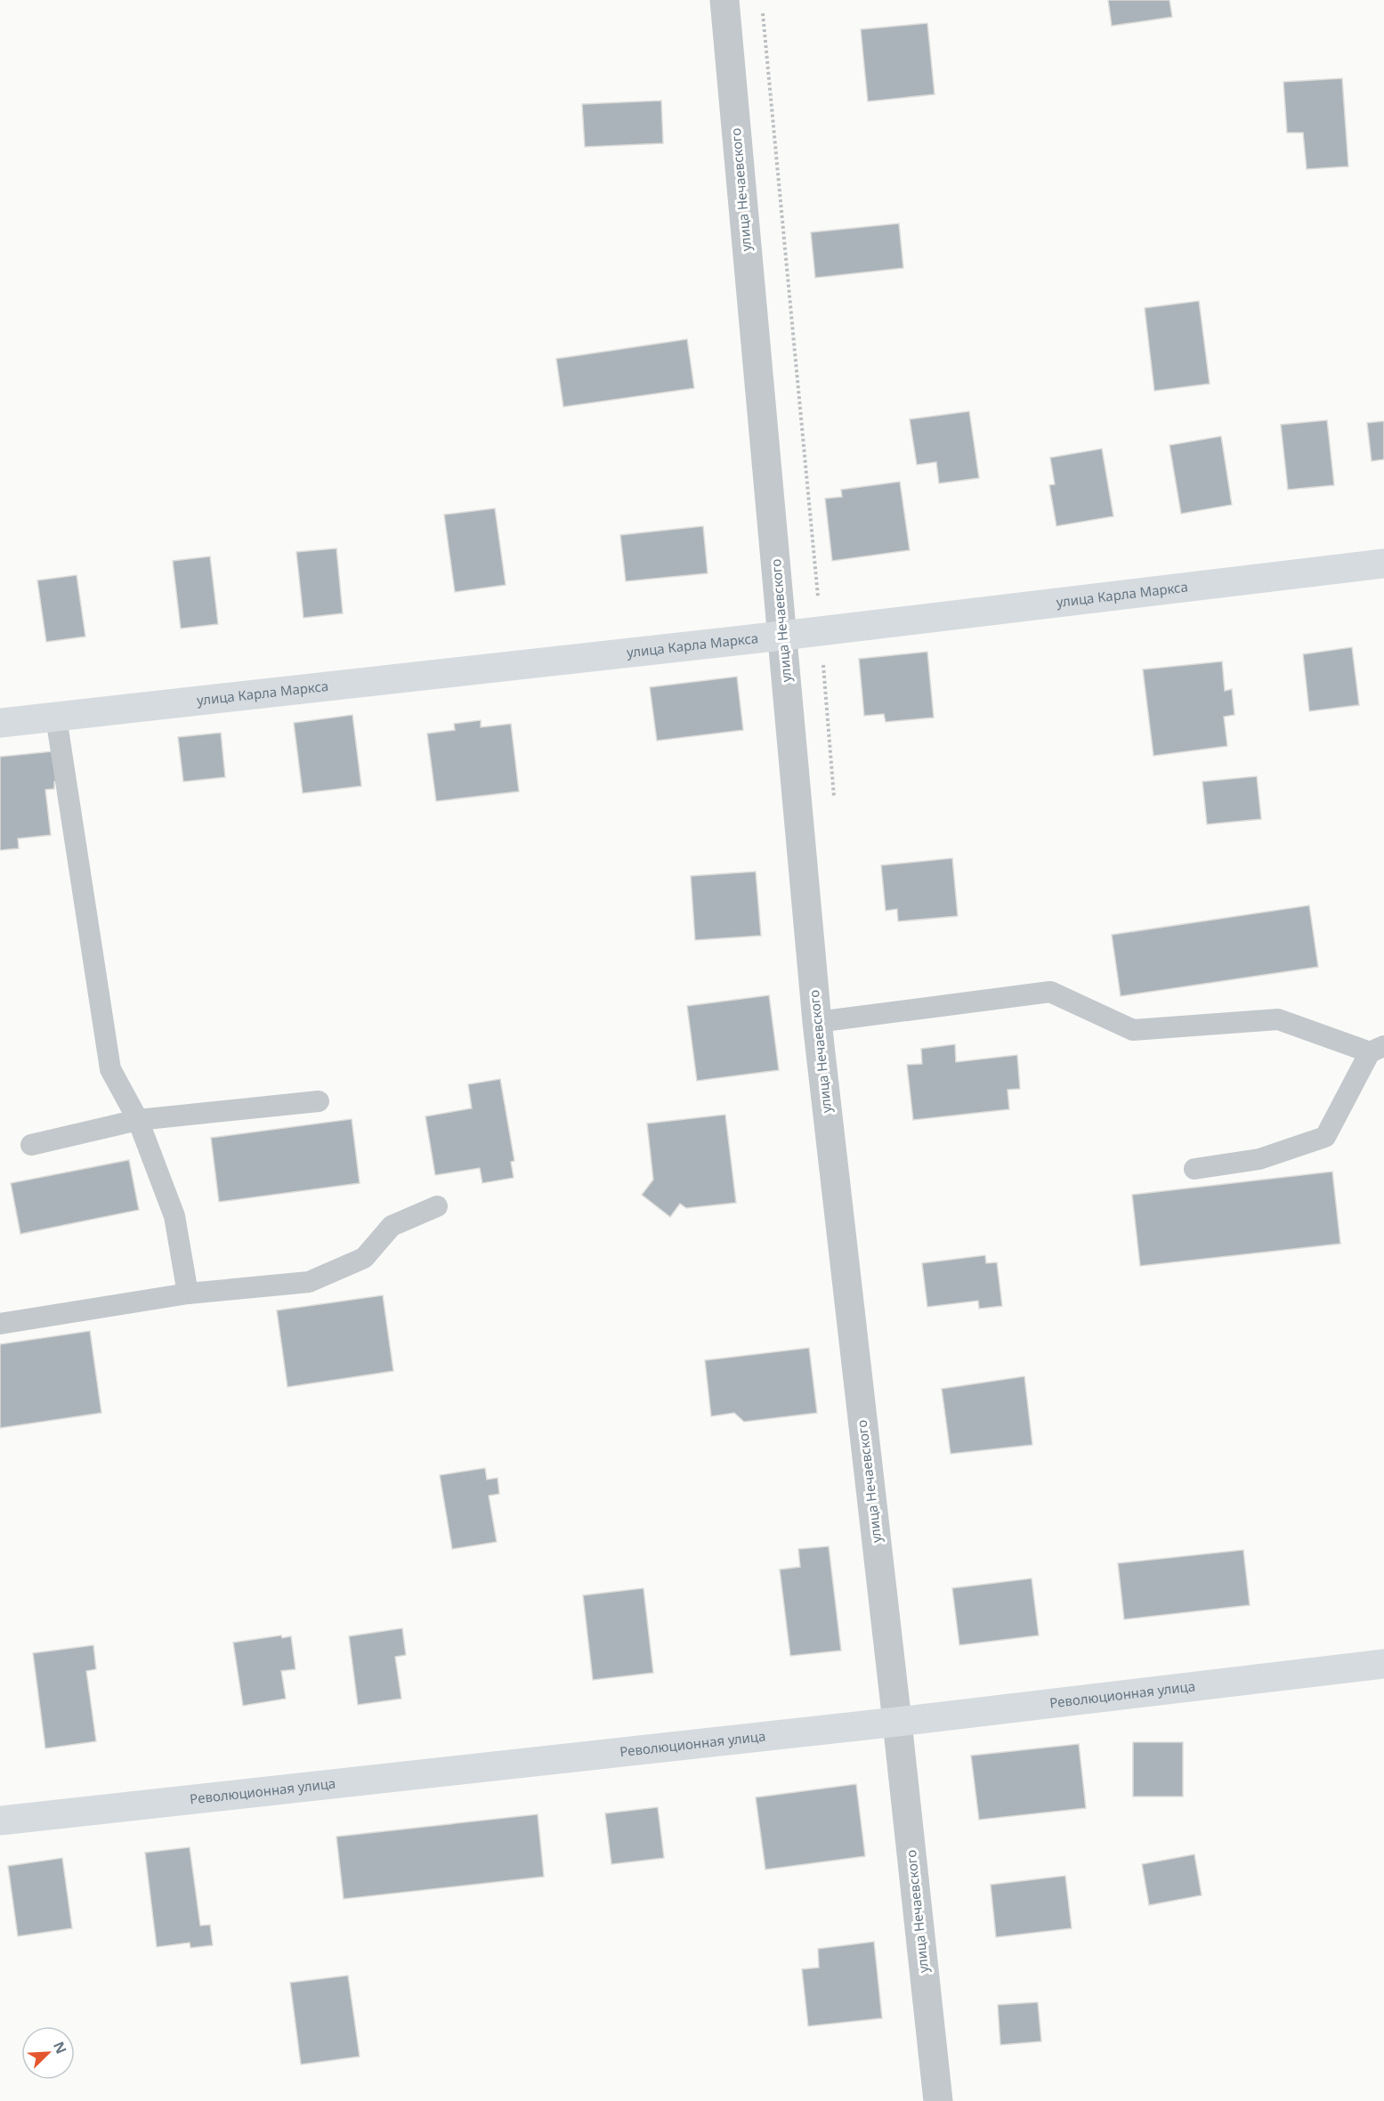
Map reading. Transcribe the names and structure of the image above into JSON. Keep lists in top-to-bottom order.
{
  "streets": {
    "main road": ["улица Карла Маркса", "Революционная улица"],
    "street": ["улица Нечаевского"]
  },
  "crossings": [
    ["улица Нечаевского", "улица Карла Маркса"],
    ["улица Нечаевского", "Революционная улица"]
  ],
  "north": "top right"
}
